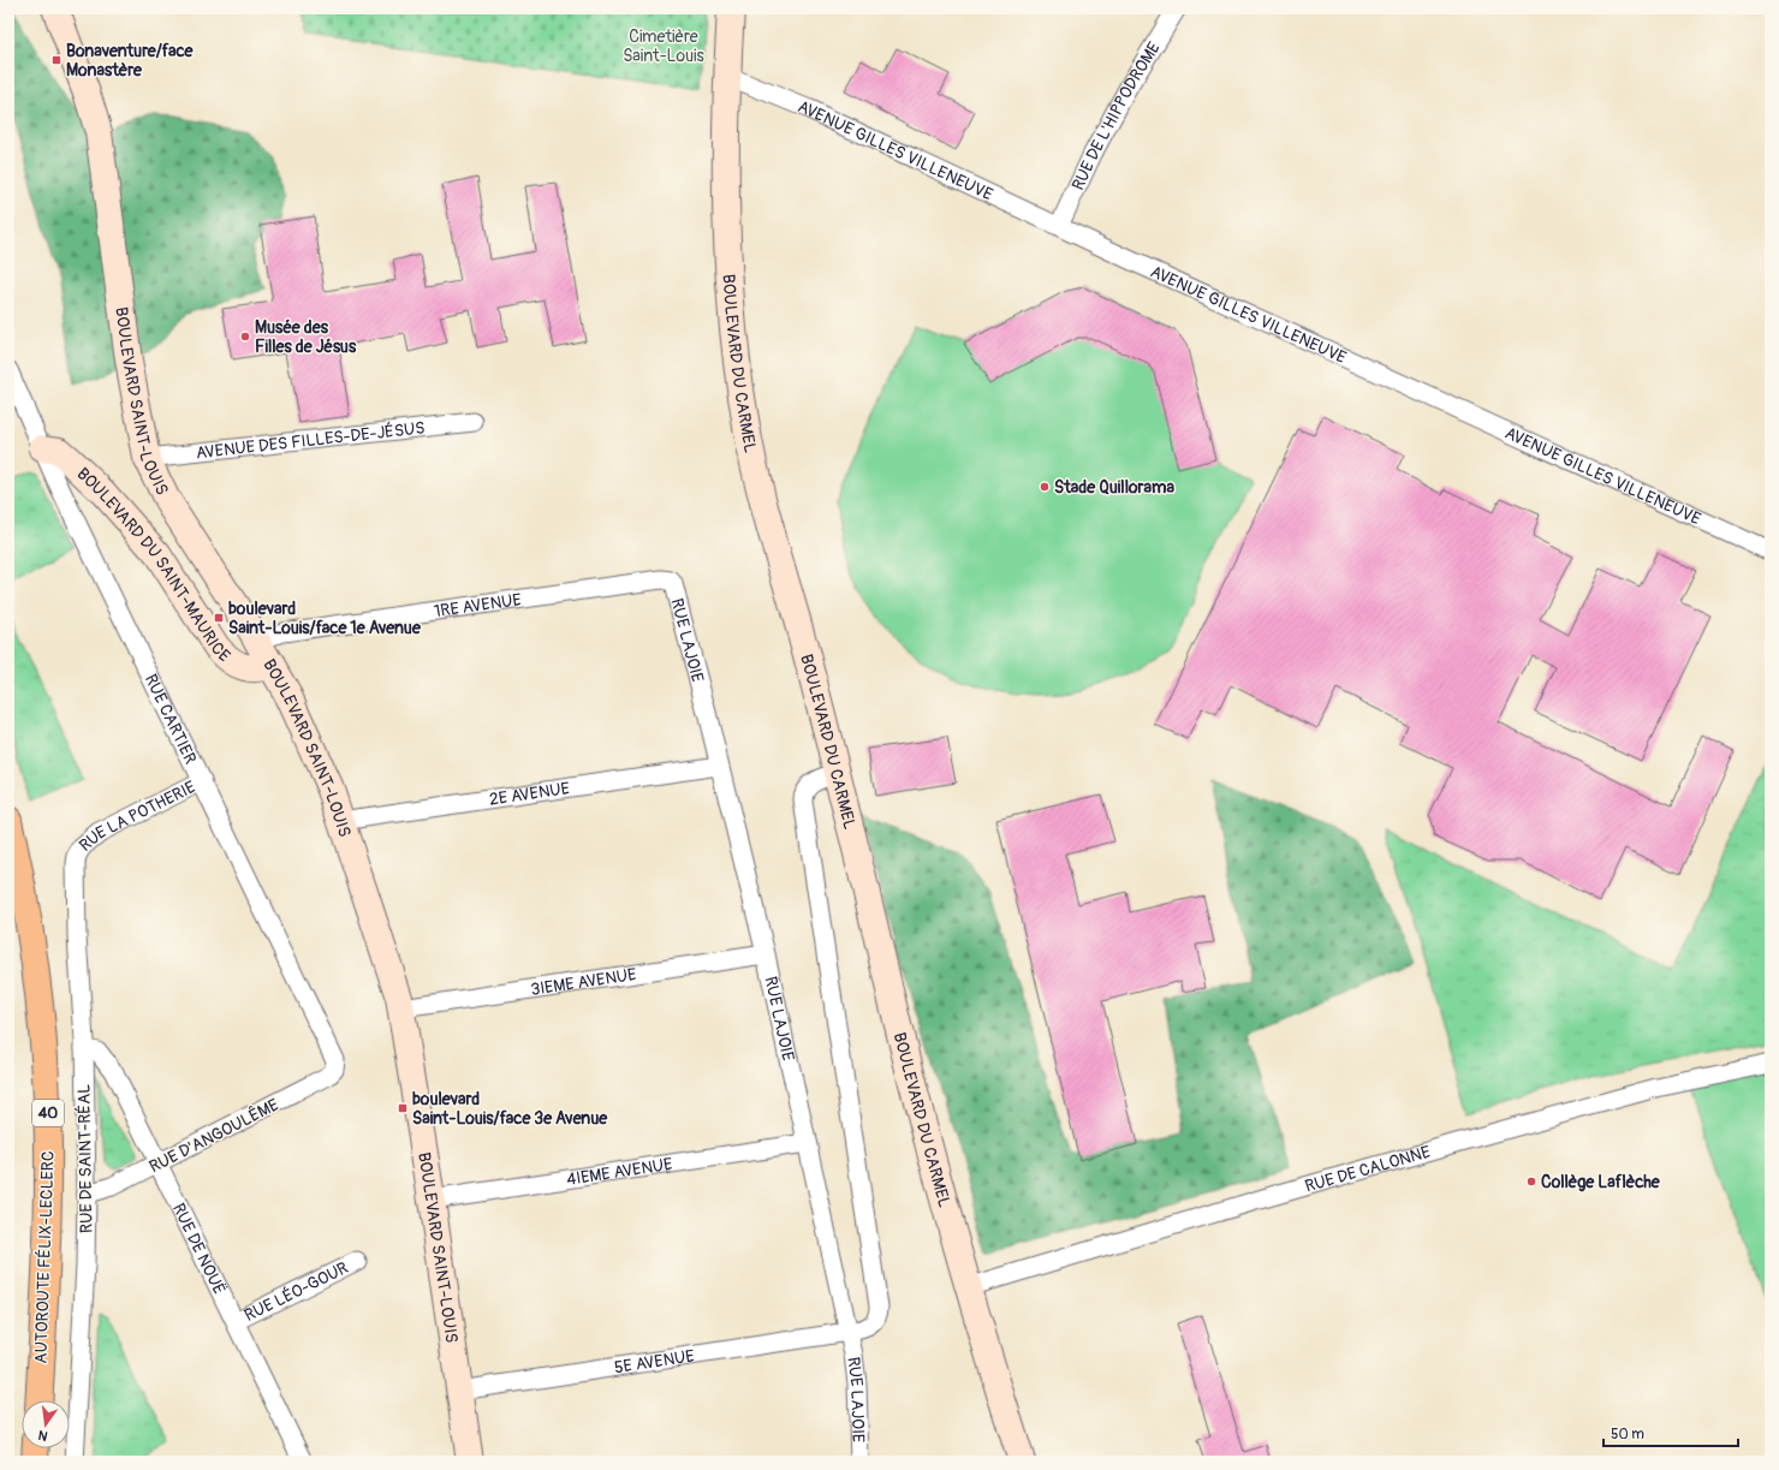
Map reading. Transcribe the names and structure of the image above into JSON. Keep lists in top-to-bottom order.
{
  "streets": {
    "highway": ["40", "AUTOROUTE FÉLIX-LECLERC"],
    "street": [
      "RUE DE L'HIPPODROME",
      "AVENUE GILLES VILLENEUVE",
      "BOULEVARD DU CARMEL",
      "BOULEVARD SAINT-LOUIS",
      "AVENUE DES FILLES-DE-JÉSUS",
      "BOULEVARD DU SAINT-MAURICE",
      "1RE AVENUE",
      "RUE LAJOIE",
      "RUE CARTIER",
      "2E AVENUE",
      "RUE LA POTHERIE",
      "3IEME AVENUE",
      "RUE D'ANGOULÊME",
      "RUE DE SAINT-RÉAL",
      "RUE DE CALONNE",
      "4IEME AVENUE",
      "RUE DE NOUË",
      "RUE LÉO-GOUR",
      "5E AVENUE"
    ]
  },
  "crossings": [
    ["RUE DE L'HIPPODROME", "AVENUE GILLES VILLENEUVE"],
    ["AVENUE GILLES VILLENEUVE", "BOULEVARD DU CARMEL"],
    ["BOULEVARD DU CARMEL", "RUE DE CALONNE"],
    ["BOULEVARD DU CARMEL", "5E AVENUE"],
    ["BOULEVARD SAINT-LOUIS", "AVENUE DES FILLES-DE-JÉSUS"],
    ["BOULEVARD SAINT-LOUIS", "BOULEVARD DU SAINT-MAURICE"],
    ["BOULEVARD SAINT-LOUIS", "1RE AVENUE"],
    ["BOULEVARD SAINT-LOUIS", "2E AVENUE"],
    ["BOULEVARD SAINT-LOUIS", "3IEME AVENUE"],
    ["BOULEVARD SAINT-LOUIS", "4IEME AVENUE"],
    ["BOULEVARD SAINT-LOUIS", "5E AVENUE"],
    ["BOULEVARD DU SAINT-MAURICE", "RUE CARTIER"],
    ["1RE AVENUE", "RUE LAJOIE"],
    ["RUE LAJOIE", "2E AVENUE"],
    ["RUE LAJOIE", "3IEME AVENUE"],
    ["RUE LAJOIE", "4IEME AVENUE"],
    ["RUE LAJOIE", "5E AVENUE"],
    ["RUE CARTIER", "RUE LA POTHERIE"],
    ["RUE CARTIER", "RUE D'ANGOULÊME"],
    ["RUE LA POTHERIE", "RUE DE SAINT-RÉAL"],
    ["RUE D'ANGOULÊME", "RUE DE SAINT-RÉAL"],
    ["RUE D'ANGOULÊME", "RUE DE NOUË"],
    ["RUE DE SAINT-RÉAL", "RUE DE NOUË"],
    ["RUE DE NOUË", "RUE LÉO-GOUR"]
  ],
  "parks": ["Cimetière Saint-Louis"],
  "places": {
    "transit": ["Bonaventure/face Monastère", "boulevard Saint-Louis/face 1e Avenue", "boulevard Saint-Louis/face 3e Avenue"],
    "other": ["Musée des Filles de Jésus", "Stade Quillorama", "Collège Laflèche"]
  },
  "scale_bar": "50 m",
  "north": "bottom"
}
